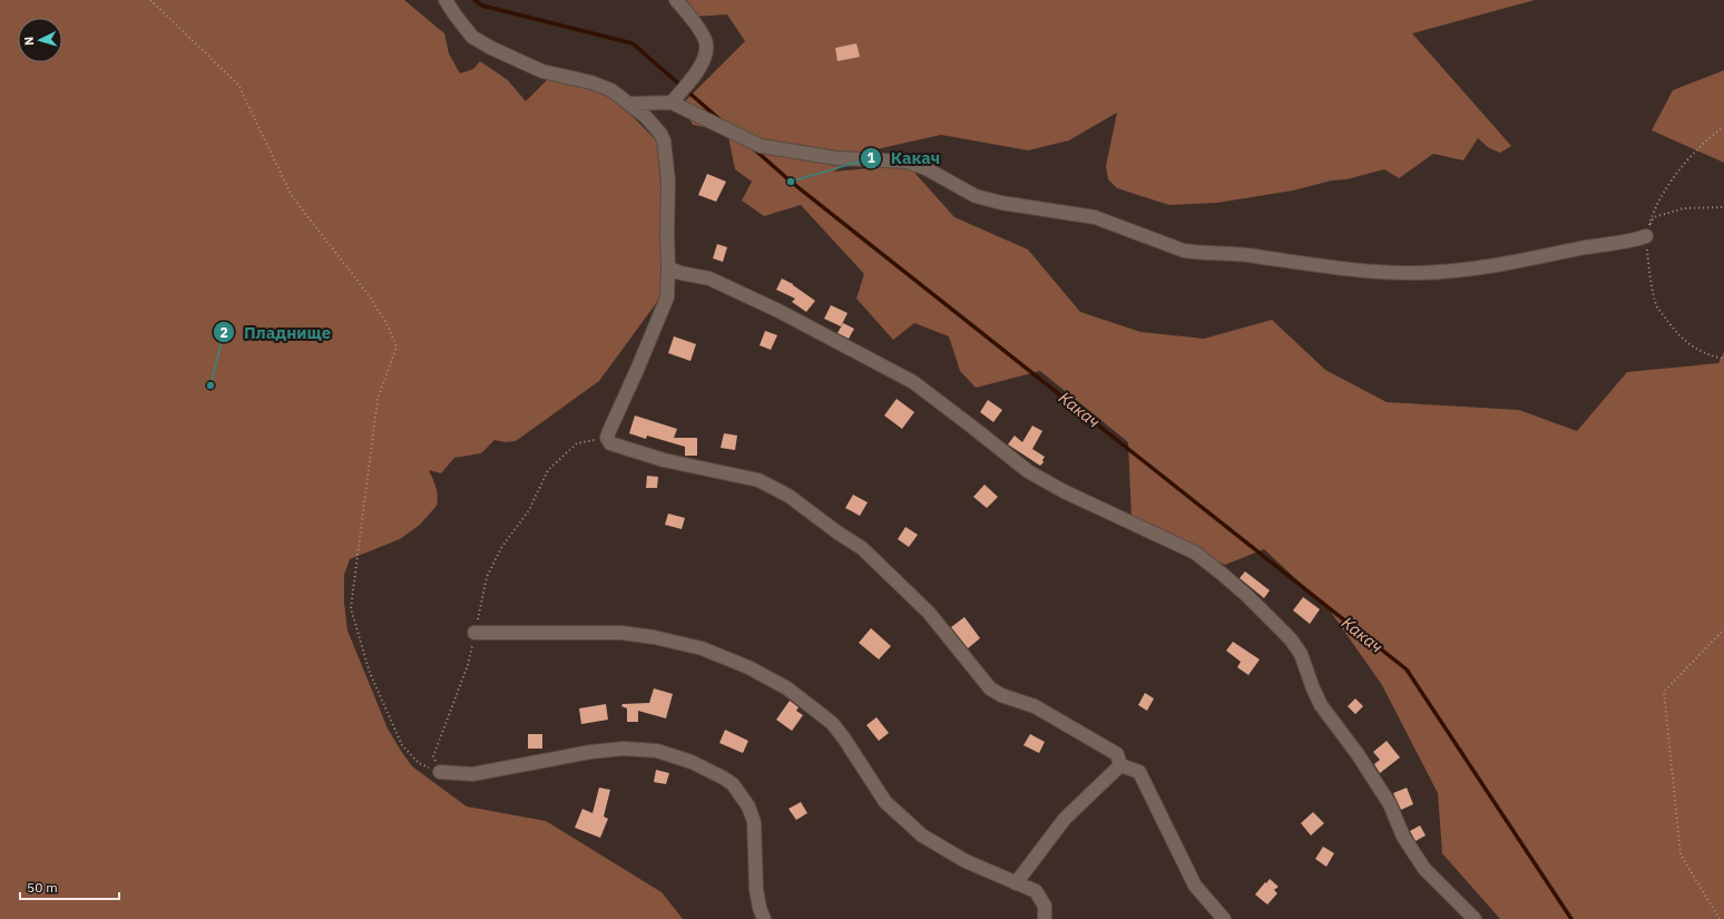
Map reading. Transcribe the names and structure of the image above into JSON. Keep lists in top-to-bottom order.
{
  "water": ["Какач"],
  "places": ["Какач", "Пладнище"],
  "scale_bar": "50 m",
  "north": "left"
}
